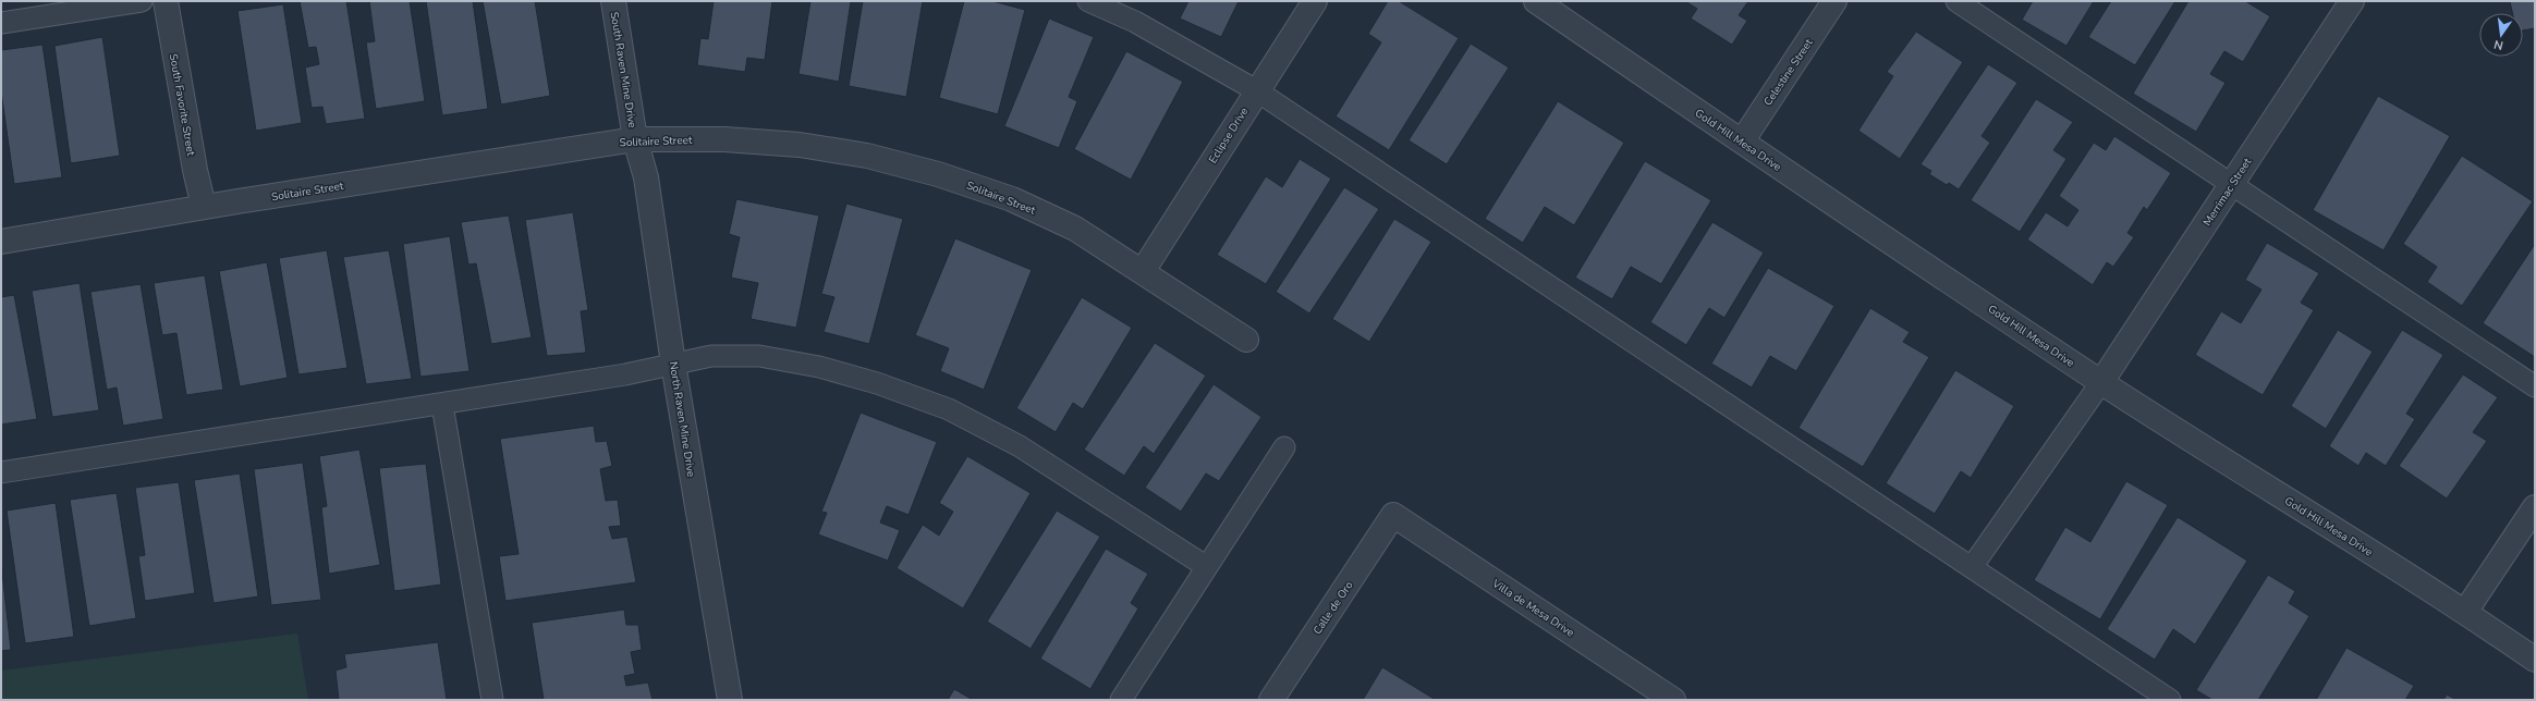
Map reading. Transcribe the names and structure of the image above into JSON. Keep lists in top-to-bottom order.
{
  "streets": {
    "street": [
      "South Raven Mine Drive",
      "Celestine Street",
      "South Favorite Street",
      "Eclipse Drive",
      "Gold Hill Mesa Drive",
      "Solitaire Street",
      "Merrimac Street",
      "North Raven Mine Drive",
      "Calle de Oro",
      "Villa de Mesa Drive"
    ]
  },
  "crossings": [
    ["South Raven Mine Drive", "Solitaire Street"],
    ["South Raven Mine Drive", "North Raven Mine Drive"],
    ["Celestine Street", "Gold Hill Mesa Drive"],
    ["South Favorite Street", "Solitaire Street"],
    ["Eclipse Drive", "Solitaire Street"],
    ["Gold Hill Mesa Drive", "Merrimac Street"],
    ["Solitaire Street", "North Raven Mine Drive"],
    ["Calle de Oro", "Villa de Mesa Drive"]
  ],
  "north": "bottom"
}
